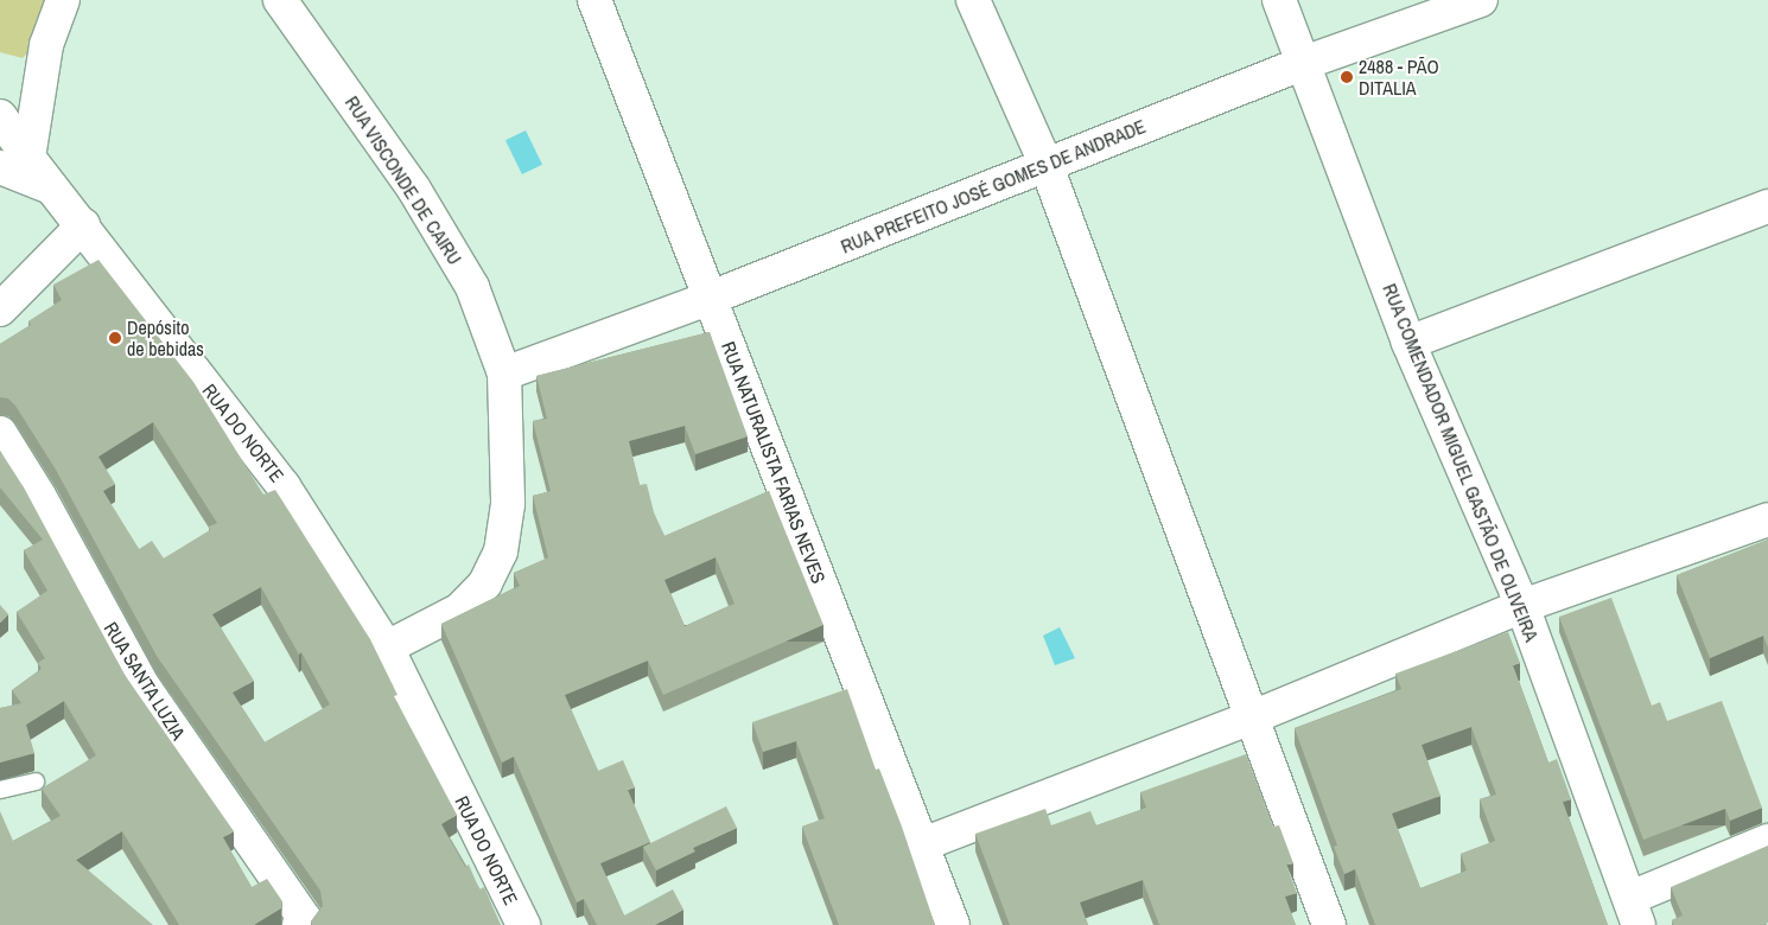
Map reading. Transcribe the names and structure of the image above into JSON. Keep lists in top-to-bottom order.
{
  "streets": {
    "street": [
      "RUA VISCONDE DE CAIRU",
      "RUA PREFEITO JOSÉ GOMES DE ANDRADE",
      "RUA DO NORTE",
      "RUA NATURALISTA FARIAS NEVES",
      "RUA COMENDADOR MIGUEL GASTÃO DE OLIVEIRA",
      "RUA SANTA LUZIA"
    ]
  },
  "crossings": [
    ["RUA VISCONDE DE CAIRU", "RUA PREFEITO JOSÉ GOMES DE ANDRADE"],
    ["RUA PREFEITO JOSÉ GOMES DE ANDRADE", "RUA NATURALISTA FARIAS NEVES"],
    ["RUA PREFEITO JOSÉ GOMES DE ANDRADE", "RUA COMENDADOR MIGUEL GASTÃO DE OLIVEIRA"]
  ],
  "places": ["2488 - PÃO DITALIA", "Depósito de bebidas"]
}
